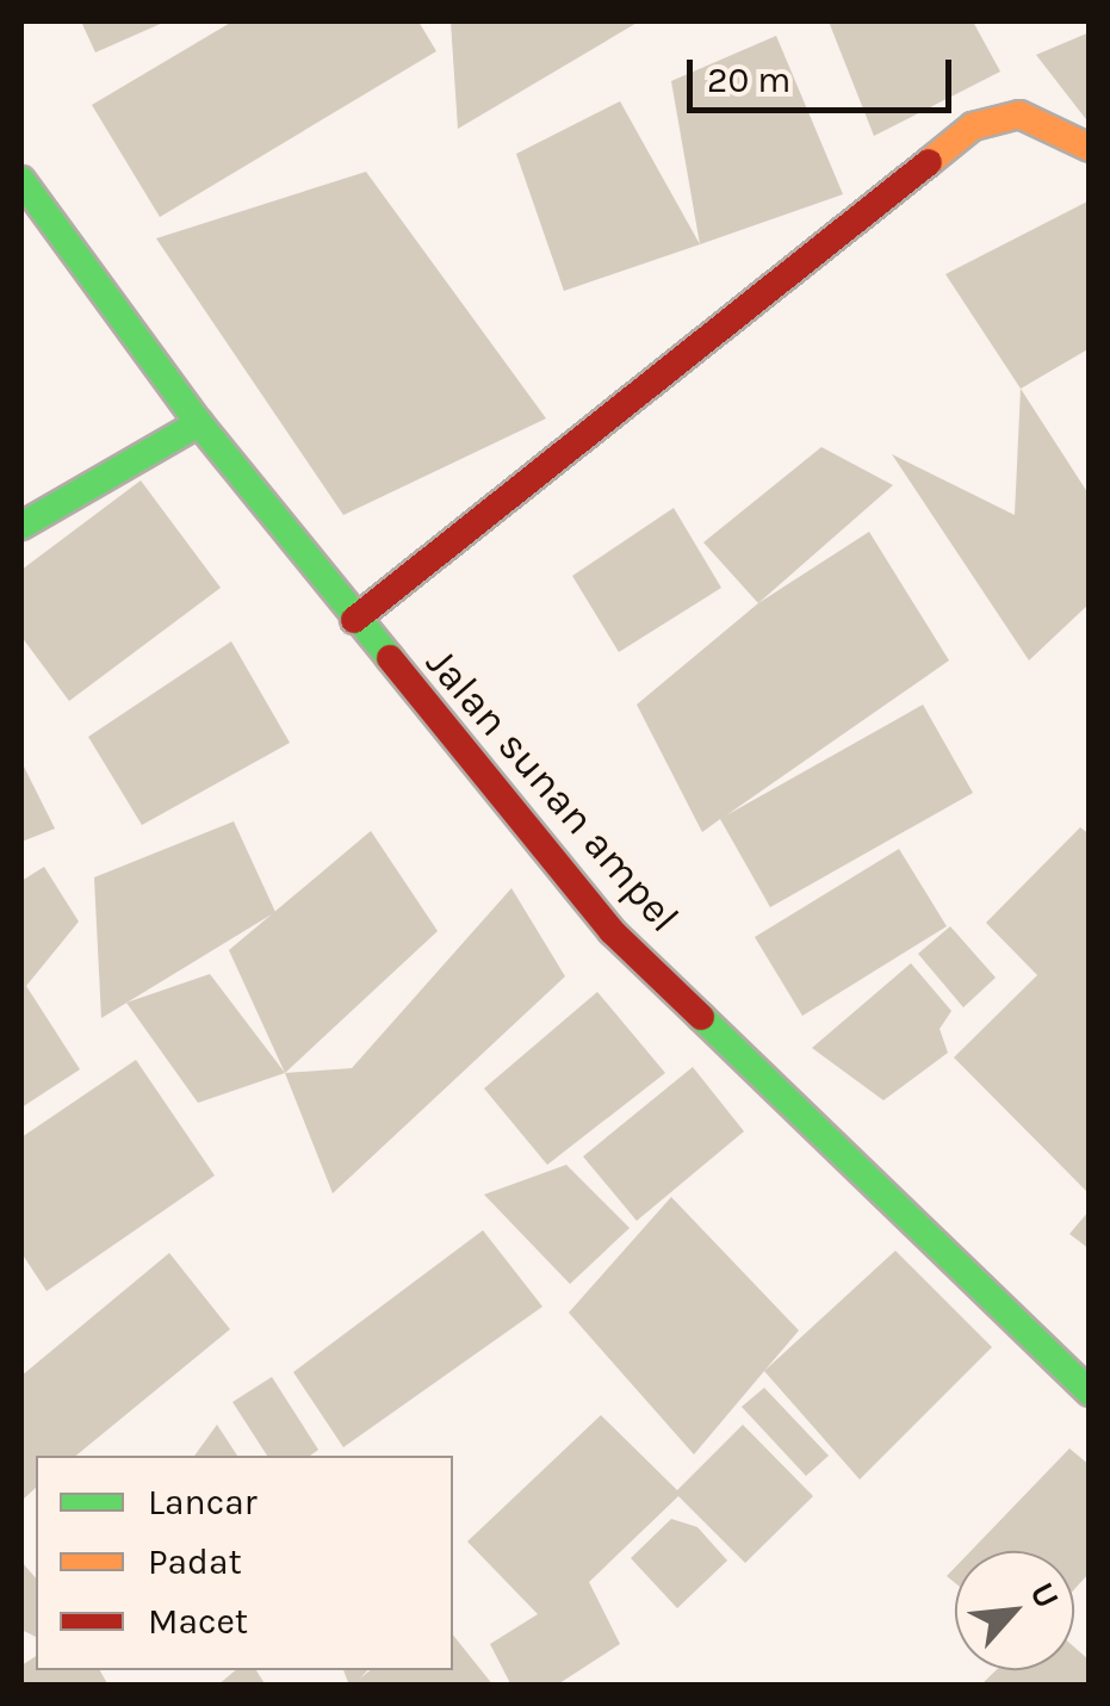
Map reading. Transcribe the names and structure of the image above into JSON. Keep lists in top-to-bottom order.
{
  "streets": {
    "main road": ["Jalan sunan ampel"]
  },
  "legend": ["Lancar", "Padat", "Macet"],
  "scale_bar": "20 m",
  "north": "top right"
}
